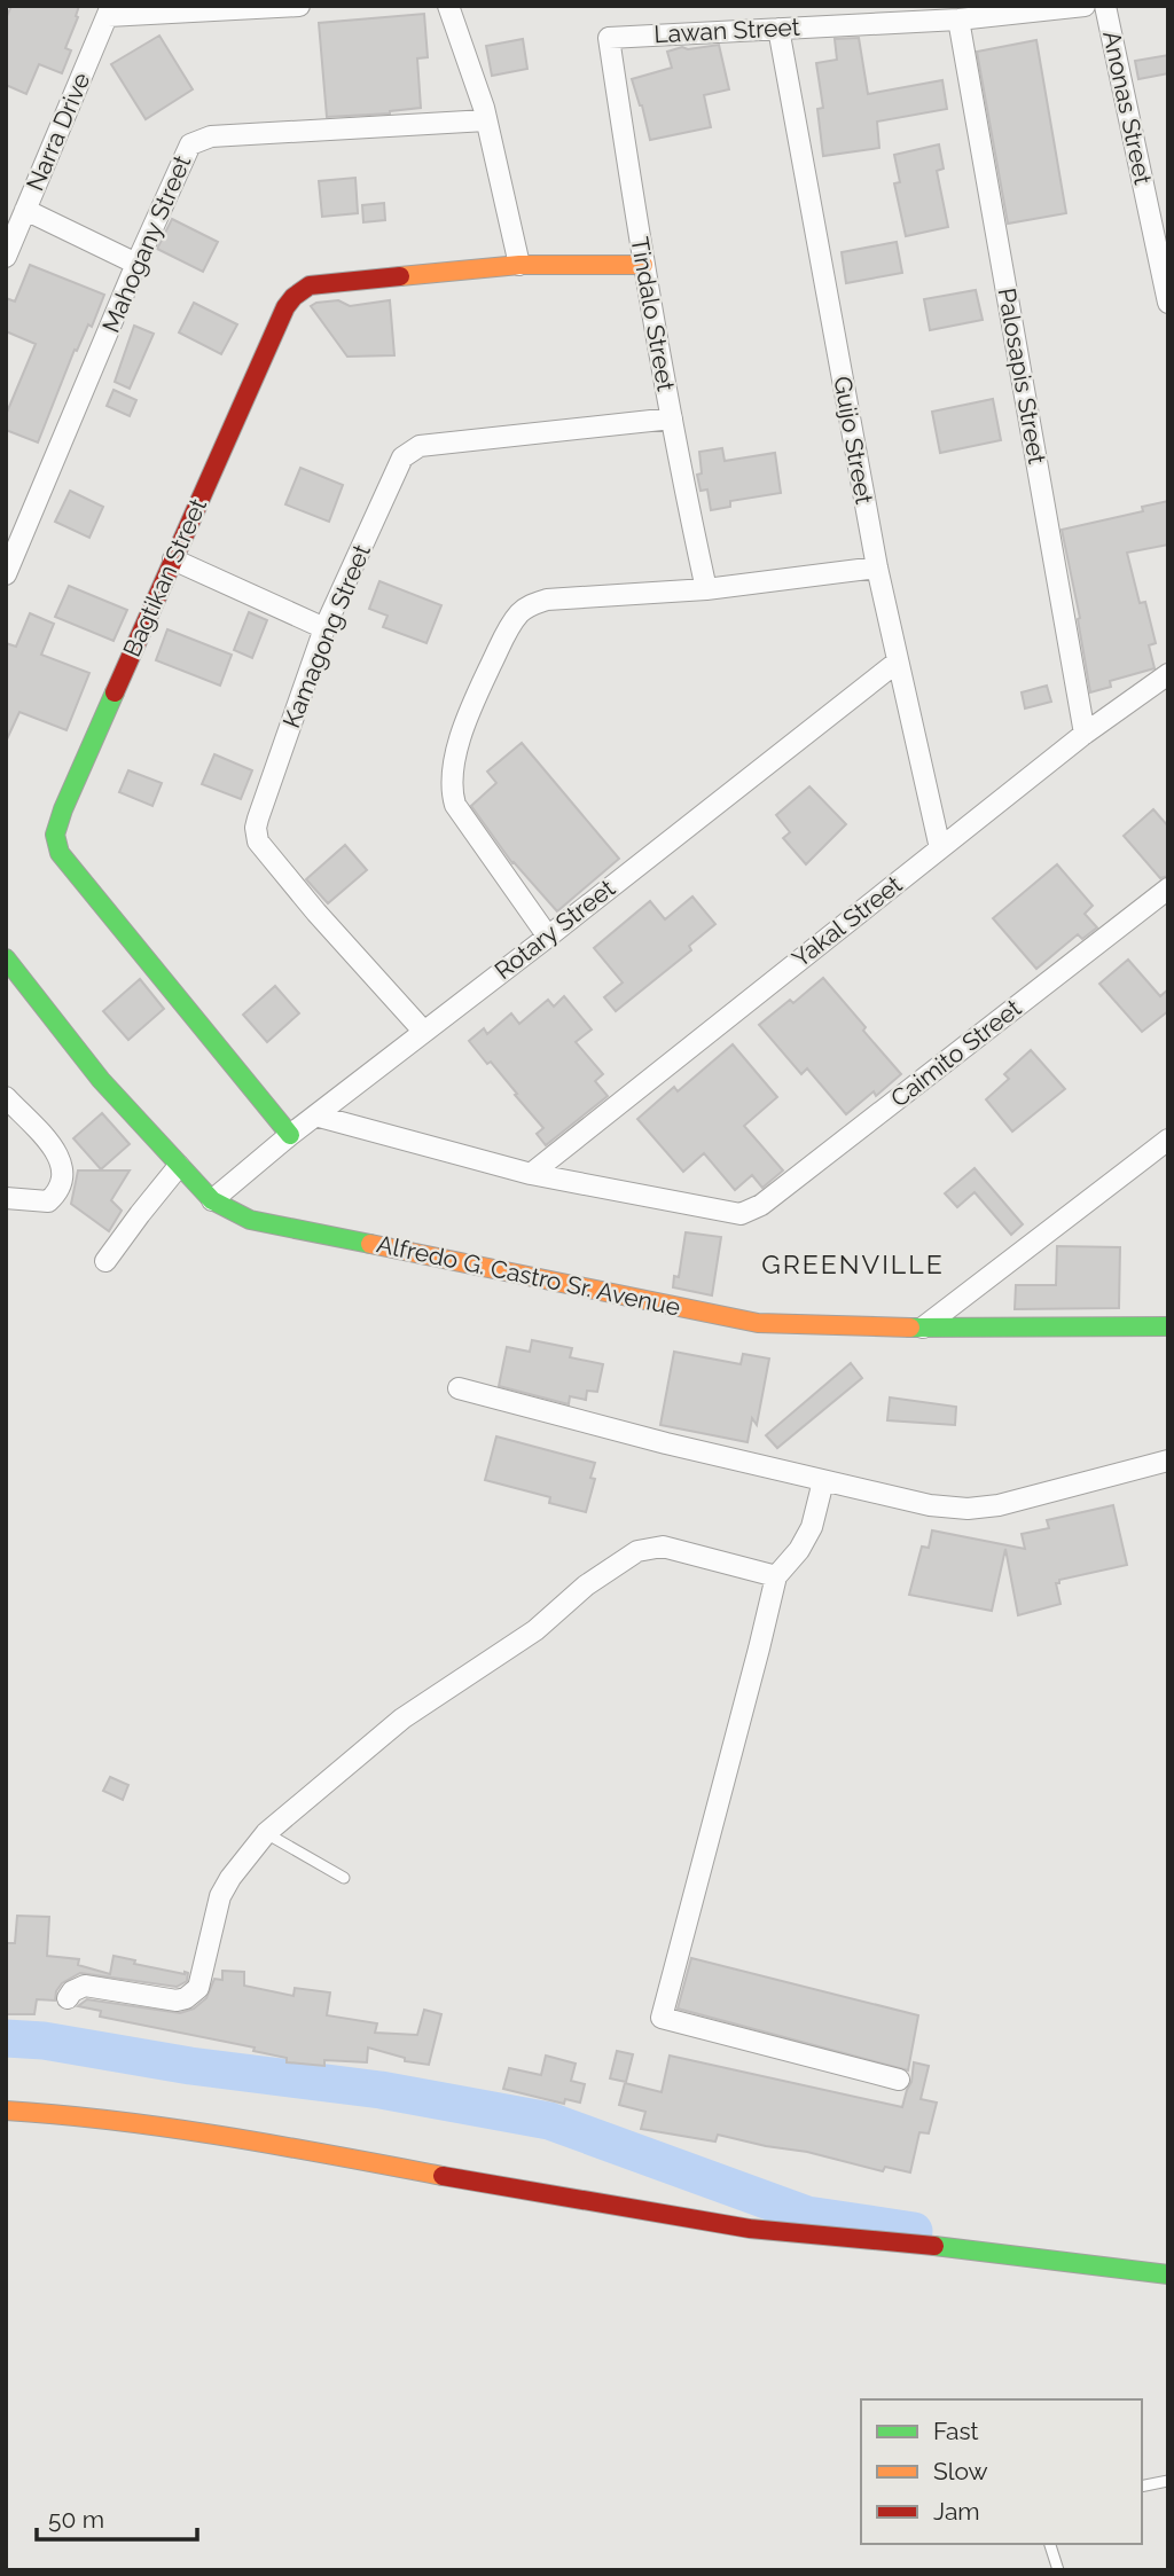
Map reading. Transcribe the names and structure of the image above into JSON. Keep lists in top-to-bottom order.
{
  "streets": {
    "street": [
      "Lawan Street",
      "Anonas Street",
      "Narra Drive",
      "Mahogany Street",
      "Tindalo Street",
      "Palosapis Street",
      "Guijo Street",
      "Bagtikan Street",
      "Kamagong Street",
      "Yakal Street",
      "Rotary Street",
      "Caimito Street",
      "Alfredo G. Castro Sr. Avenue"
    ]
  },
  "crossings": [
    ["Lawan Street", "Tindalo Street"],
    ["Lawan Street", "Palosapis Street"],
    ["Lawan Street", "Guijo Street"],
    ["Tindalo Street", "Bagtikan Street"],
    ["Tindalo Street", "Kamagong Street"],
    ["Palosapis Street", "Yakal Street"],
    ["Guijo Street", "Yakal Street"],
    ["Guijo Street", "Rotary Street"],
    ["Bagtikan Street", "Rotary Street"],
    ["Kamagong Street", "Rotary Street"],
    ["Yakal Street", "Caimito Street"],
    ["Rotary Street", "Alfredo G. Castro Sr. Avenue"]
  ],
  "districts": ["GREENVILLE"],
  "legend": ["Fast", "Slow", "Jam"],
  "scale_bar": "50 m"
}
